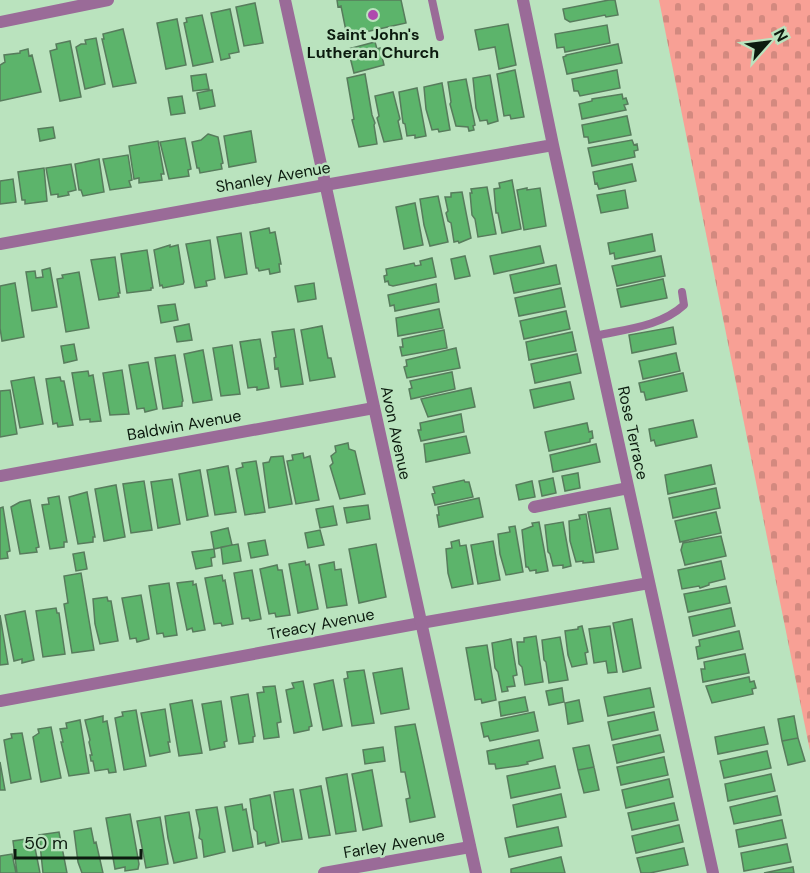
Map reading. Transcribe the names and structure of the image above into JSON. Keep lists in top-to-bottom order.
{
  "streets": {
    "street": [
      "Shanley Avenue",
      "Baldwin Avenue",
      "Avon Avenue",
      "Rose Terrace",
      "Treacy Avenue",
      "Farley Avenue"
    ]
  },
  "crossings": [
    ["Shanley Avenue", "Avon Avenue"],
    ["Shanley Avenue", "Rose Terrace"],
    ["Baldwin Avenue", "Avon Avenue"],
    ["Avon Avenue", "Treacy Avenue"],
    ["Avon Avenue", "Farley Avenue"],
    ["Rose Terrace", "Treacy Avenue"]
  ],
  "places": ["Saint John's Lutheran Church"],
  "scale_bar": "50 m",
  "north": "top right"
}
